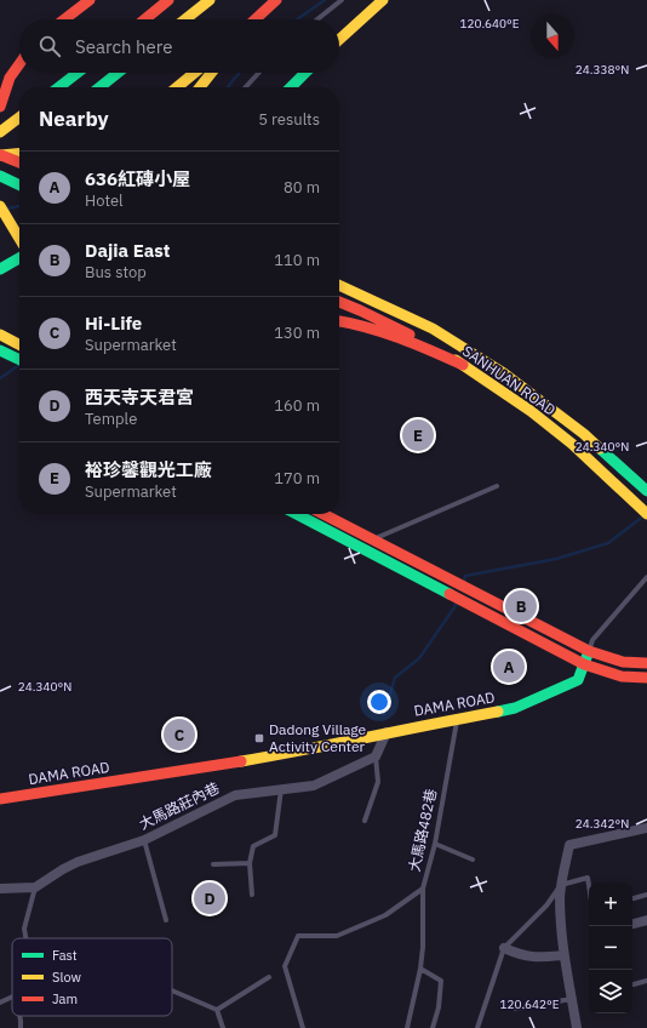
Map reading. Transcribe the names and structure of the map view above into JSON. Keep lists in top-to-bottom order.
{
  "streets": {
    "main road": ["SANHUAN ROAD", "DAMA ROAD"],
    "street": ["大馬路莊內巷"],
    "lane": ["大馬路482巷"]
  },
  "crossings": [
    ["DAMA ROAD", "大馬路482巷"]
  ],
  "places": {
    "transit": ["Dadong Village Activity Center"]
  },
  "legend": ["Fast", "Slow", "Jam"],
  "north": "bottom",
  "page": {
    "search": "Search here",
    "heading": ["Nearby", "5 results"],
    "list": [
      {
        "mark": "A",
        "name": "636紅磚小屋",
        "note": "Hotel",
        "value": "80 m"
      },
      {
        "mark": "B",
        "name": "Dajia East",
        "note": "Bus stop",
        "value": "110 m"
      },
      {
        "mark": "C",
        "name": "Hi-Life",
        "note": "Supermarket",
        "value": "130 m"
      },
      {
        "mark": "D",
        "name": "西天寺天君宮",
        "note": "Temple",
        "value": "160 m"
      },
      {
        "mark": "E",
        "name": "裕珍馨觀光工廠",
        "note": "Supermarket",
        "value": "170 m"
      }
    ],
    "pins": [
      "E",
      "B",
      "A",
      "C",
      "D"
    ],
    "map_buttons": ["+", "−"]
  },
  "coordinates": [
    "120.640°E",
    "24.338°N",
    "24.340°N",
    "24.342°N",
    "120.642°E"
  ]
}
